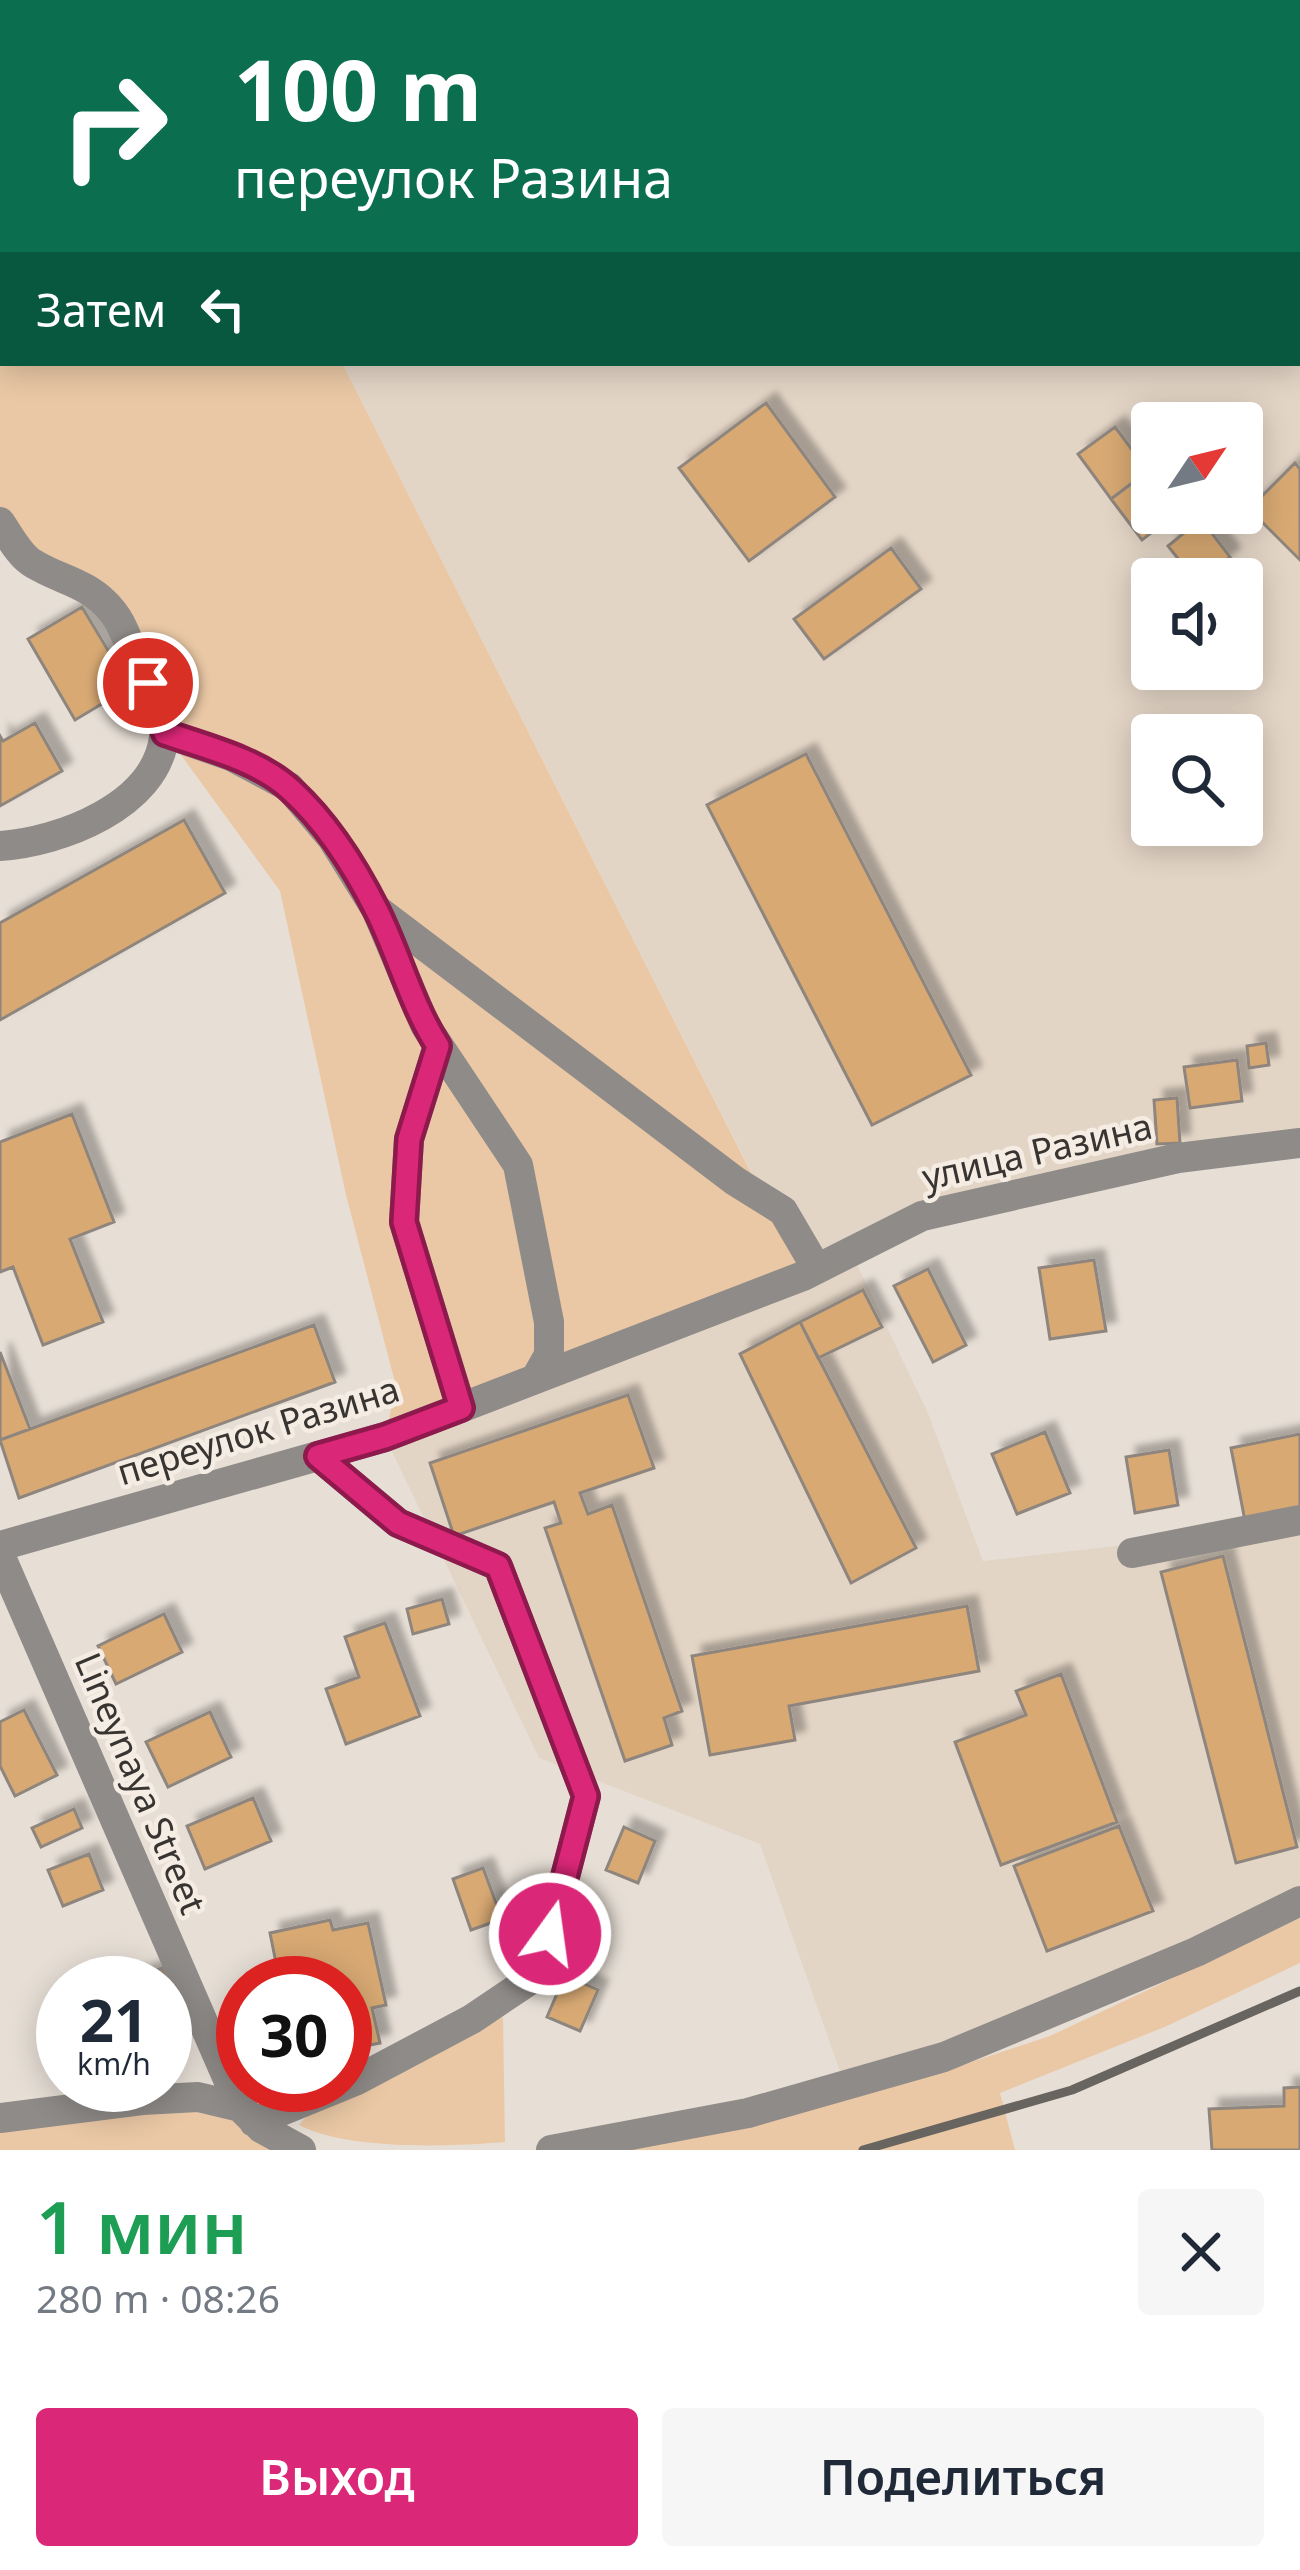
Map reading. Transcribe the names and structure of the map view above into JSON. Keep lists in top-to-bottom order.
{
  "streets": {
    "street": ["улица Разина", "переулок Разина", "Lineynaya Street"]
  },
  "crossings": [
    ["улица Разина", "переулок Разина"]
  ],
  "north": "top right",
  "page": {
    "turn": ["100 m", "переулок Разина"],
    "then": "Затем",
    "speed": "21 km/h",
    "limit": "30",
    "heading": ["1 мин", "280 m · 08:26"],
    "buttons": ["Выход", "Поделиться"]
  }
}
